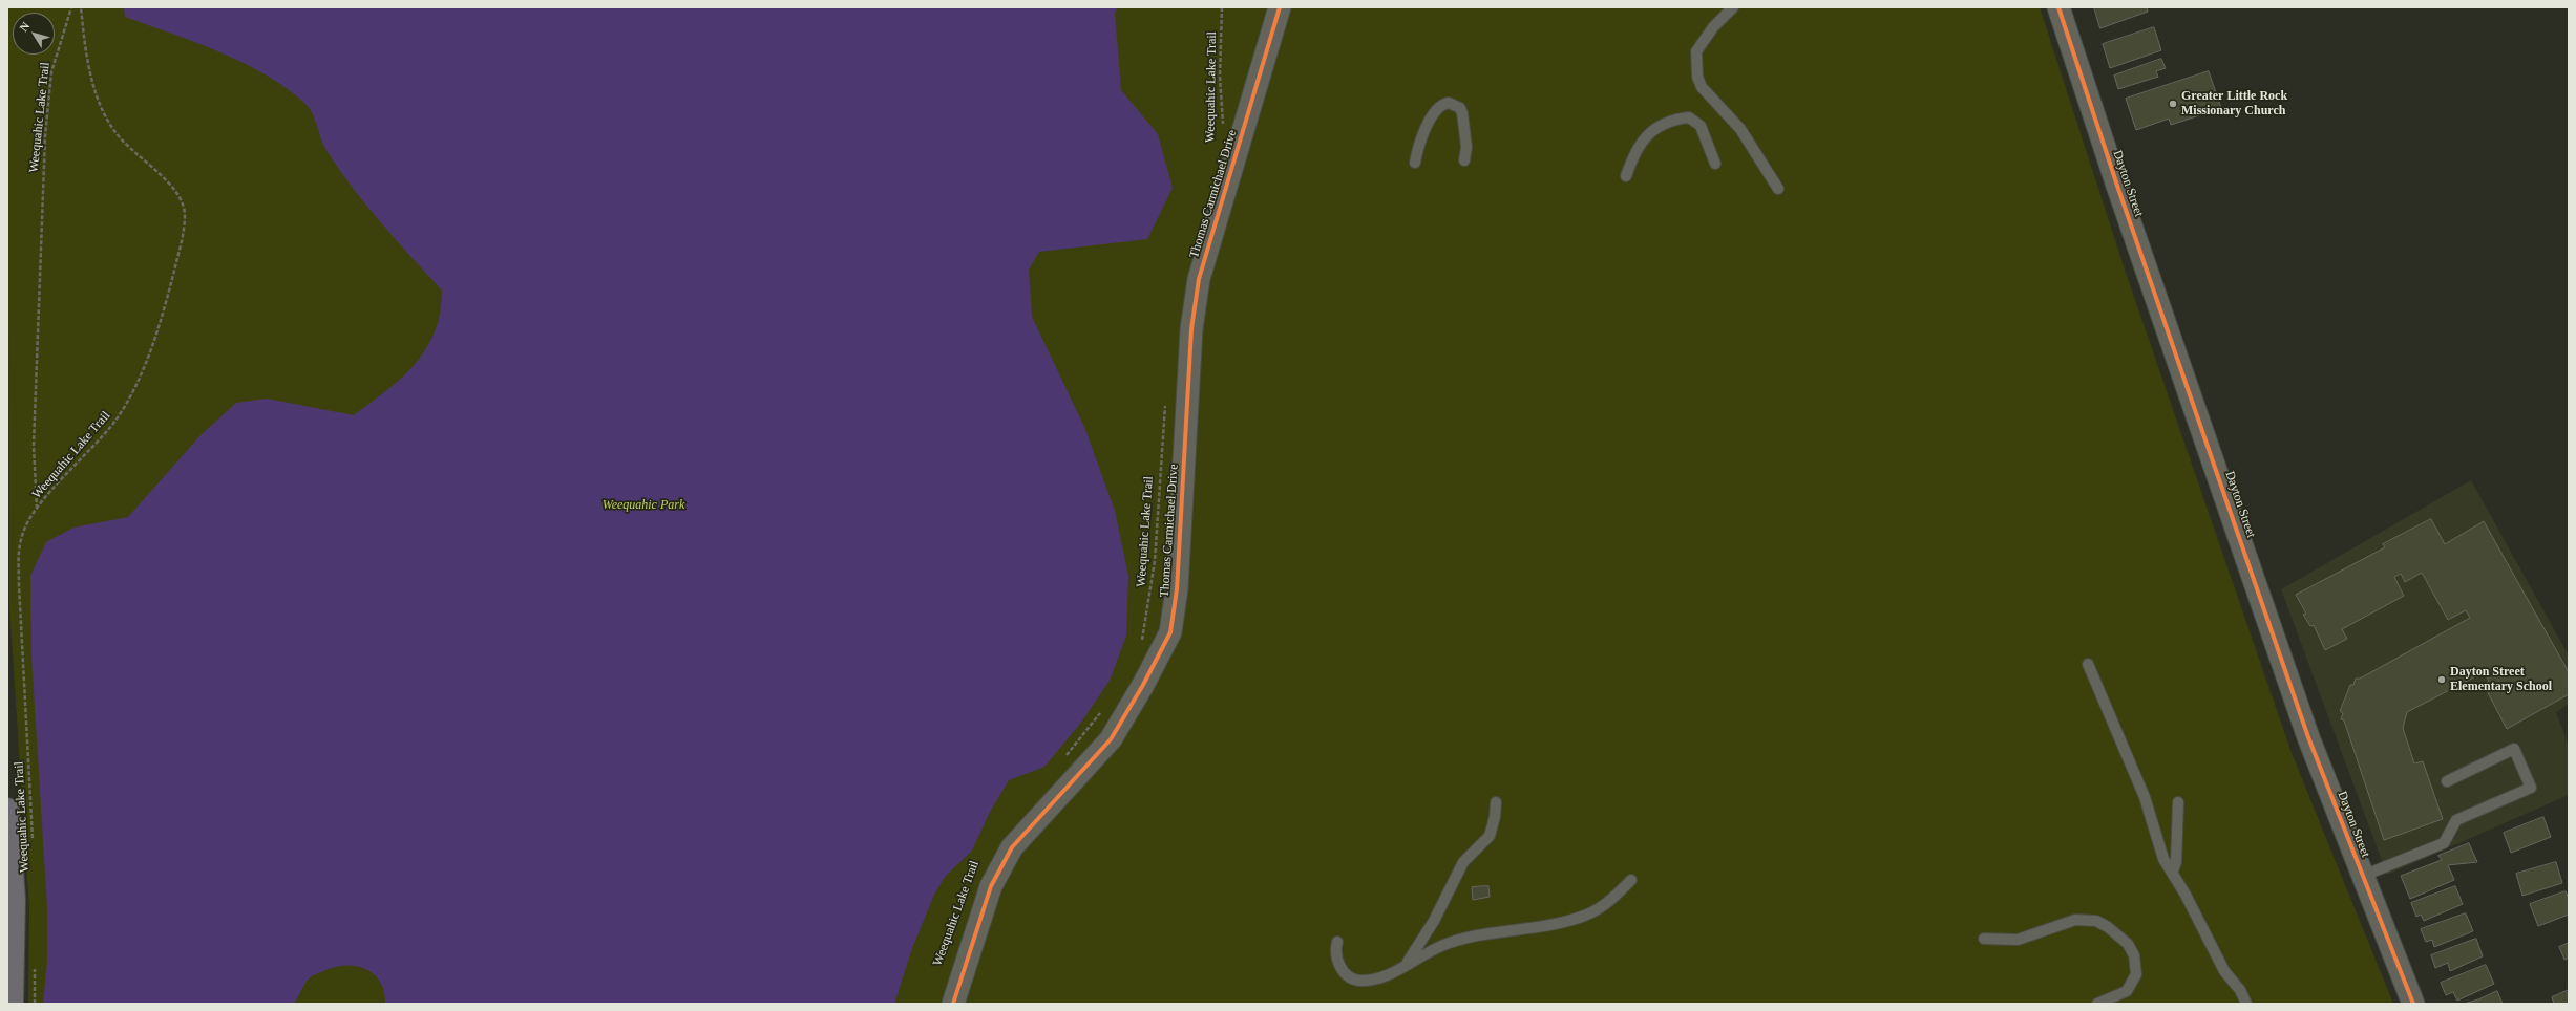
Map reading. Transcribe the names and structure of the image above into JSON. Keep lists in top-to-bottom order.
{
  "streets": {
    "street": ["Dayton Street", "Thomas Carmichael Drive"],
    "path": ["Weequahic Lake Trail"]
  },
  "parks": ["Weequahic Park"],
  "places": ["Greater Little Rock Missionary Church", "Dayton Street Elementary School"],
  "north": "top left"
}
